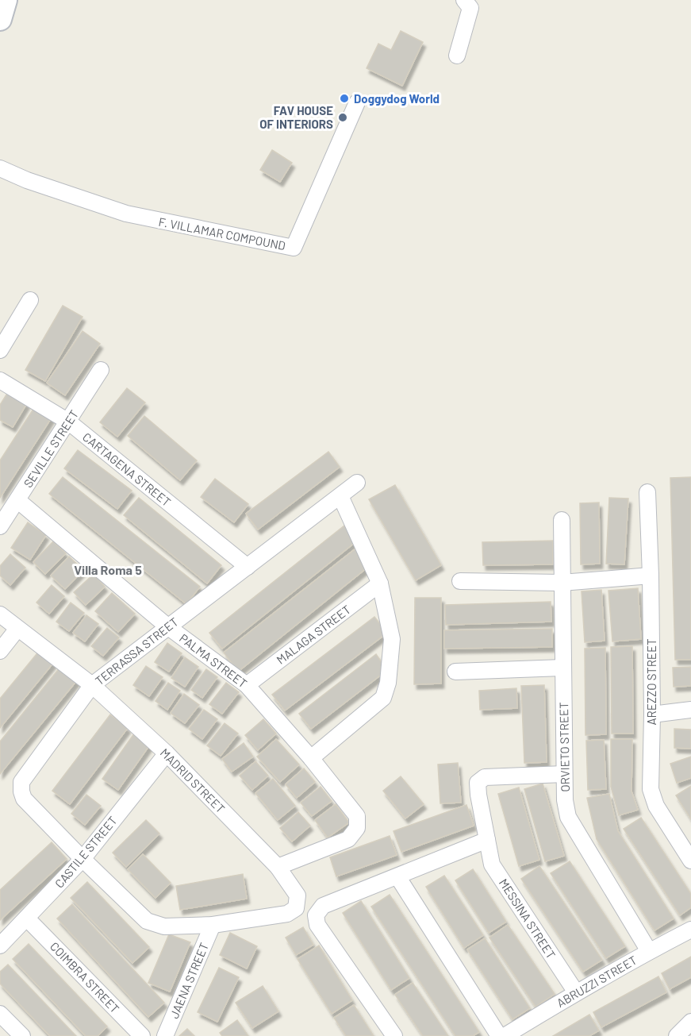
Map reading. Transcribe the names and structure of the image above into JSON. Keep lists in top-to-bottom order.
{
  "streets": {
    "street": [
      "F. VILLAMAR COMPOUND",
      "SEVILLE STREET",
      "CARTAGENA STREET",
      "MALAGA STREET",
      "TERRASSA STREET",
      "PALMA STREET",
      "AREZZO STREET",
      "ORVIETO STREET",
      "MADRID STREET",
      "CASTILE STREET",
      "MESSINA STREET",
      "COIMBRA STREET",
      "JAENA STREET",
      "ABRUZZI STREET"
    ]
  },
  "crossings": [
    ["SEVILLE STREET", "CARTAGENA STREET"],
    ["SEVILLE STREET", "PALMA STREET"],
    ["CARTAGENA STREET", "TERRASSA STREET"],
    ["MALAGA STREET", "PALMA STREET"],
    ["TERRASSA STREET", "PALMA STREET"],
    ["TERRASSA STREET", "MADRID STREET"],
    ["TERRASSA STREET", "CASTILE STREET"],
    ["TERRASSA STREET", "JAENA STREET"],
    ["PALMA STREET", "MADRID STREET"],
    ["ORVIETO STREET", "MESSINA STREET"],
    ["ORVIETO STREET", "ABRUZZI STREET"],
    ["MADRID STREET", "CASTILE STREET"],
    ["MADRID STREET", "JAENA STREET"],
    ["CASTILE STREET", "COIMBRA STREET"],
    ["MESSINA STREET", "ABRUZZI STREET"]
  ],
  "districts": ["Villa Roma 5"],
  "places": ["Doggydog World", "FAV HOUSE OF INTERIORS"]
}
